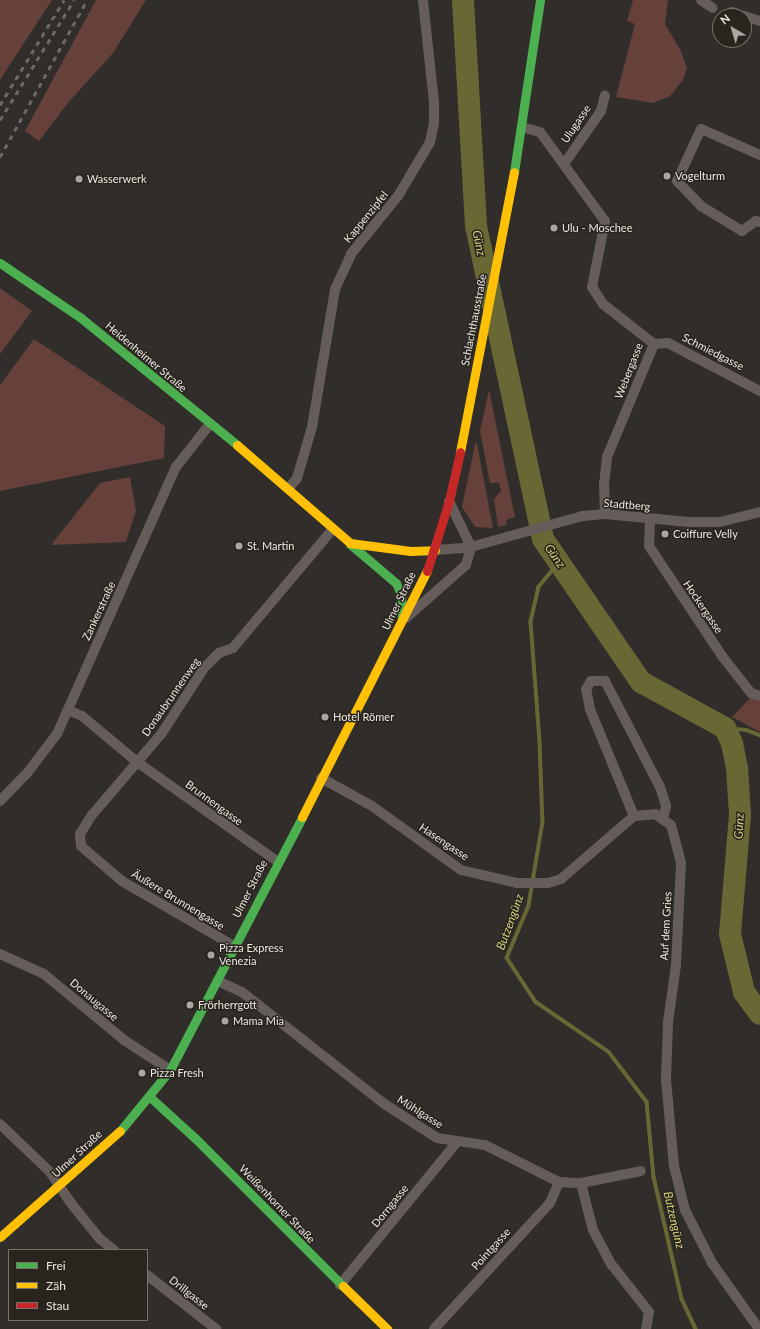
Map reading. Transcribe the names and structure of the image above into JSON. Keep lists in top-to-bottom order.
{
  "streets": {
    "main road": [
      "Schlachthausstraße",
      "Heidenheimer Straße",
      "Ulmer Straße",
      "Weißenhorner Straße"
    ],
    "street": [
      "Ulugasse",
      "Kappenzipfel",
      "Schmiedgasse",
      "Webergasse",
      "Stadtberg",
      "Hockergasse",
      "Zankerstraße",
      "Donaubrunnenweg",
      "Brunnengasse",
      "Hasengasse",
      "Äußere Brunnengasse",
      "Auf dem Gries",
      "Donaugasse",
      "Mühlgasse",
      "Dorngasse",
      "Pointgasse",
      "Drillgasse"
    ]
  },
  "crossings": [
    ["Ulugasse", "Webergasse"],
    ["Kappenzipfel", "Heidenheimer Straße"],
    ["Schlachthausstraße", "Webergasse"],
    ["Schlachthausstraße", "Ulmer Straße"],
    ["Schmiedgasse", "Webergasse"],
    ["Heidenheimer Straße", "Ulmer Straße"],
    ["Heidenheimer Straße", "Zankerstraße"],
    ["Heidenheimer Straße", "Donaubrunnenweg"],
    ["Webergasse", "Stadtberg"],
    ["Stadtberg", "Ulmer Straße"],
    ["Stadtberg", "Hockergasse"],
    ["Ulmer Straße", "Brunnengasse"],
    ["Ulmer Straße", "Hasengasse"],
    ["Ulmer Straße", "Äußere Brunnengasse"],
    ["Ulmer Straße", "Donaugasse"],
    ["Ulmer Straße", "Mühlgasse"],
    ["Ulmer Straße", "Weißenhorner Straße"],
    ["Zankerstraße", "Brunnengasse"],
    ["Donaubrunnenweg", "Brunnengasse"],
    ["Donaubrunnenweg", "Äußere Brunnengasse"],
    ["Brunnengasse", "Äußere Brunnengasse"],
    ["Mühlgasse", "Dorngasse"],
    ["Mühlgasse", "Pointgasse"],
    ["Weißenhorner Straße", "Dorngasse"]
  ],
  "water": ["Günz", "Butzengünz"],
  "places": [
    "Vogelturm",
    "Wasserwerk",
    "Ulu - Moschee",
    "Coiffure Velly",
    "St. Martin",
    "Hotel Römer",
    "Pizza Express Venezia",
    "Frörherrgott",
    "Mama Mia",
    "Pizza Fresh"
  ],
  "legend": ["Frei", "Zäh", "Stau"],
  "north": "top left"
}
